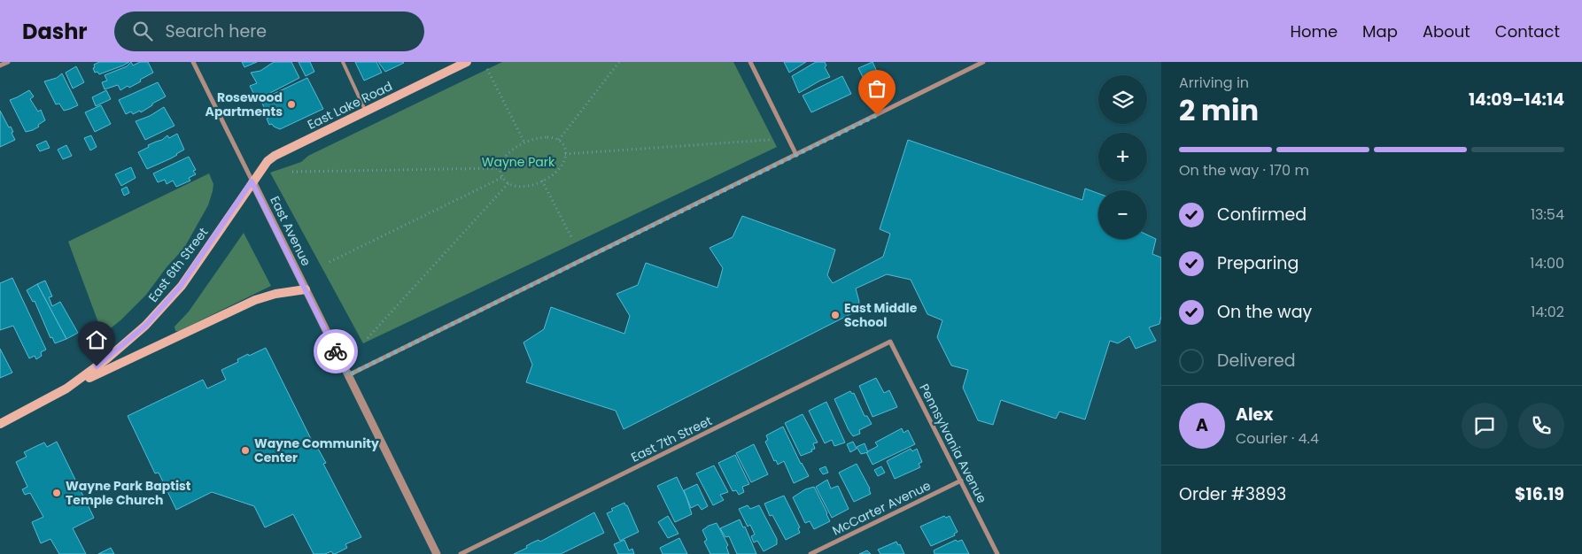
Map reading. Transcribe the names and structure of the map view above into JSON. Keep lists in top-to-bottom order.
{
  "streets": {
    "main road": ["East Lake Road", "East 6th Street"],
    "street": [
      "East Avenue",
      "East 7th Street",
      "Pennsylvania Avenue",
      "McCarter Avenue"
    ]
  },
  "crossings": [
    ["East Lake Road", "East Avenue"],
    ["East Lake Road", "East 6th Street"],
    ["East Avenue", "East 6th Street"],
    ["East 7th Street", "Pennsylvania Avenue"],
    ["Pennsylvania Avenue", "McCarter Avenue"]
  ],
  "parks": ["Wayne Park"],
  "places": [
    "Rosewood Apartments",
    "East Middle School",
    "Wayne Community Center",
    "Wayne Park Baptist Temple Church"
  ],
  "page": {
    "header": "Dashr",
    "search": "Search here",
    "nav": [
      "Home",
      "Map",
      "About",
      "Contact"
    ],
    "heading": ["2 min", "Arriving in", "14:09–14:14"],
    "panel": [
      "Alex",
      "Courier · 4.4",
      "Order #3893",
      "$16.19"
    ],
    "map_buttons": ["+", "−"],
    "bar": "On the way · 170 m",
    "list": [
      ["Confirmed", "13:54"],
      ["Preparing", "14:00"],
      ["On the way", "14:02"],
      "Delivered"
    ],
    "round": "A"
  }
}
